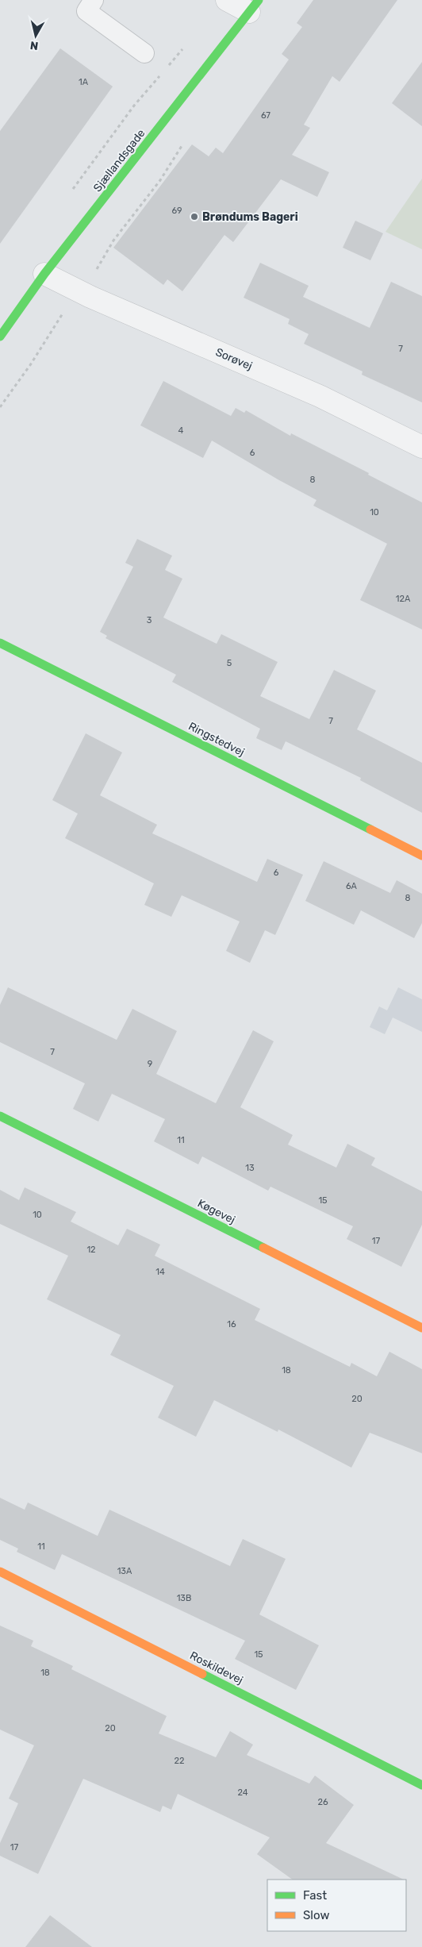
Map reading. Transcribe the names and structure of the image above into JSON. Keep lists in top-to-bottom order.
{
  "streets": {
    "street": [
      "Sjællandsgade",
      "Sorøvej",
      "Ringstedvej",
      "Køgevej",
      "Roskildevej"
    ]
  },
  "crossings": [
    ["Sjællandsgade", "Sorøvej"]
  ],
  "places": ["Brøndums Bageri"],
  "house_numbers": [
    "1A",
    "67",
    "69",
    "7",
    "4",
    "6",
    "8",
    "10",
    "12A",
    "3",
    "5",
    "7",
    "6",
    "6A",
    "8",
    "7",
    "9",
    "11",
    "13",
    "15",
    "10",
    "17",
    "12",
    "14",
    "16",
    "18",
    "20",
    "11",
    "13A",
    "13B",
    "15",
    "18",
    "20",
    "22",
    "24",
    "26",
    "17"
  ],
  "legend": ["Fast", "Slow"],
  "north": "bottom"
}
